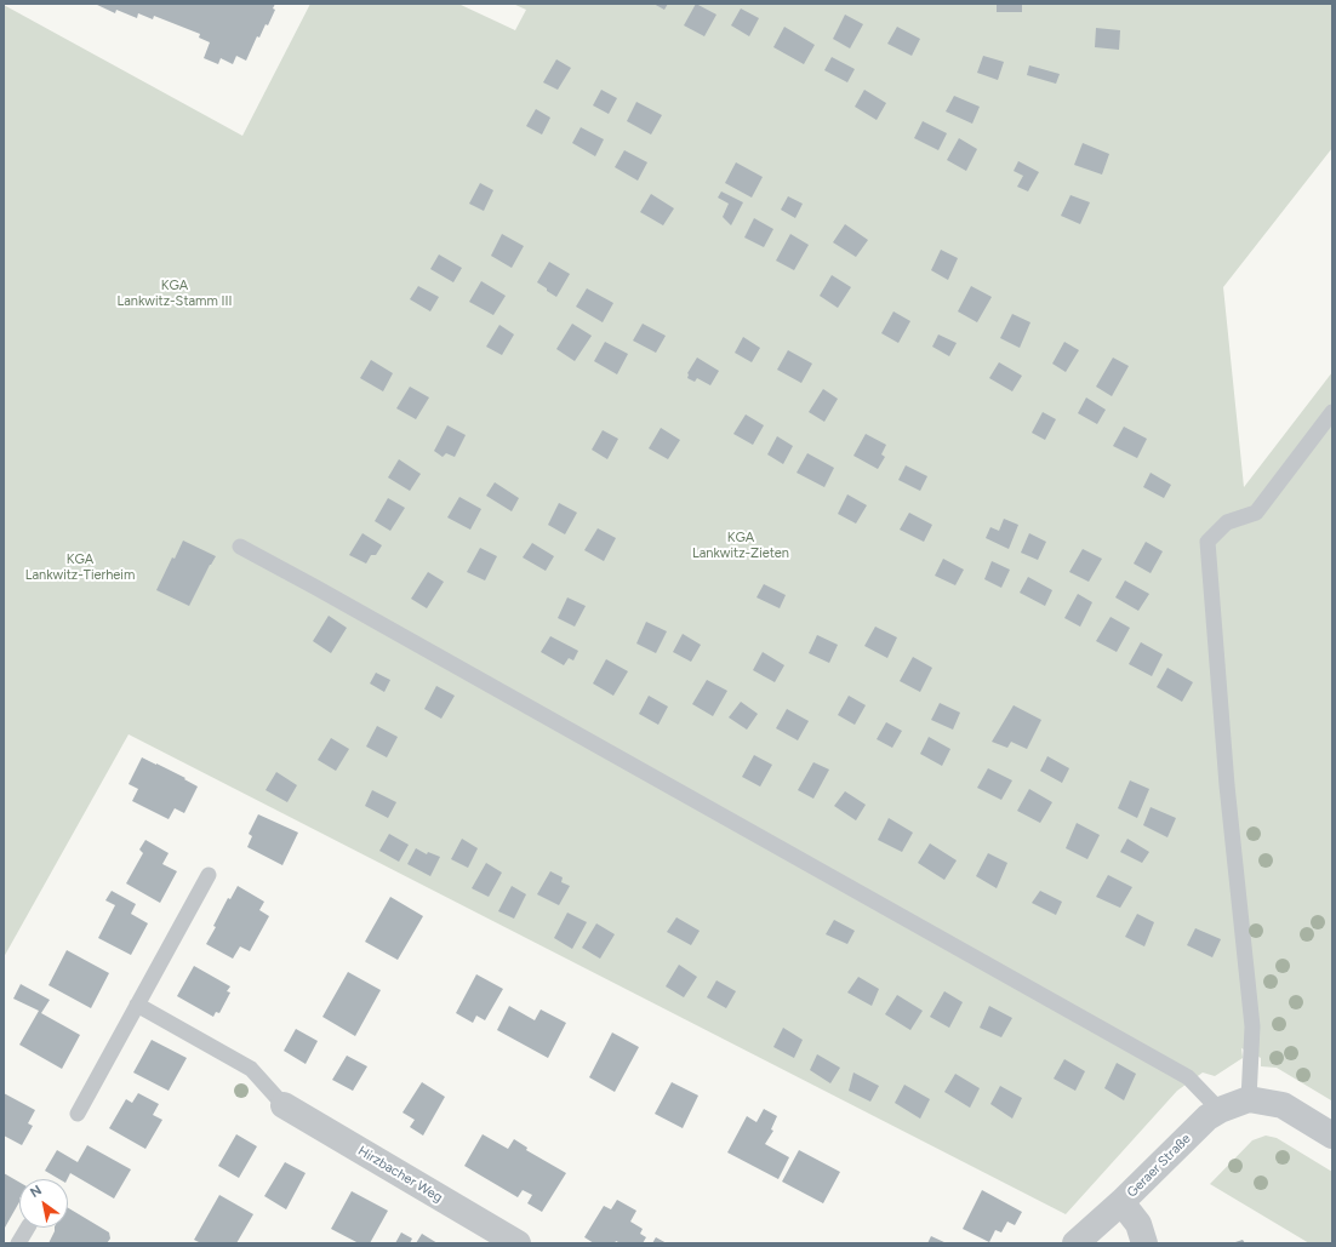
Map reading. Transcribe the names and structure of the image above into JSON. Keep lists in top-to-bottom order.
{
  "streets": {
    "street": ["Geraer Straße", "Hirzbacher Weg"]
  },
  "parks": ["KGA Lankwitz-Stamm III", "KGA Lankwitz-Zieten", "KGA Lankwitz-Tierheim"],
  "north": "top left"
}
